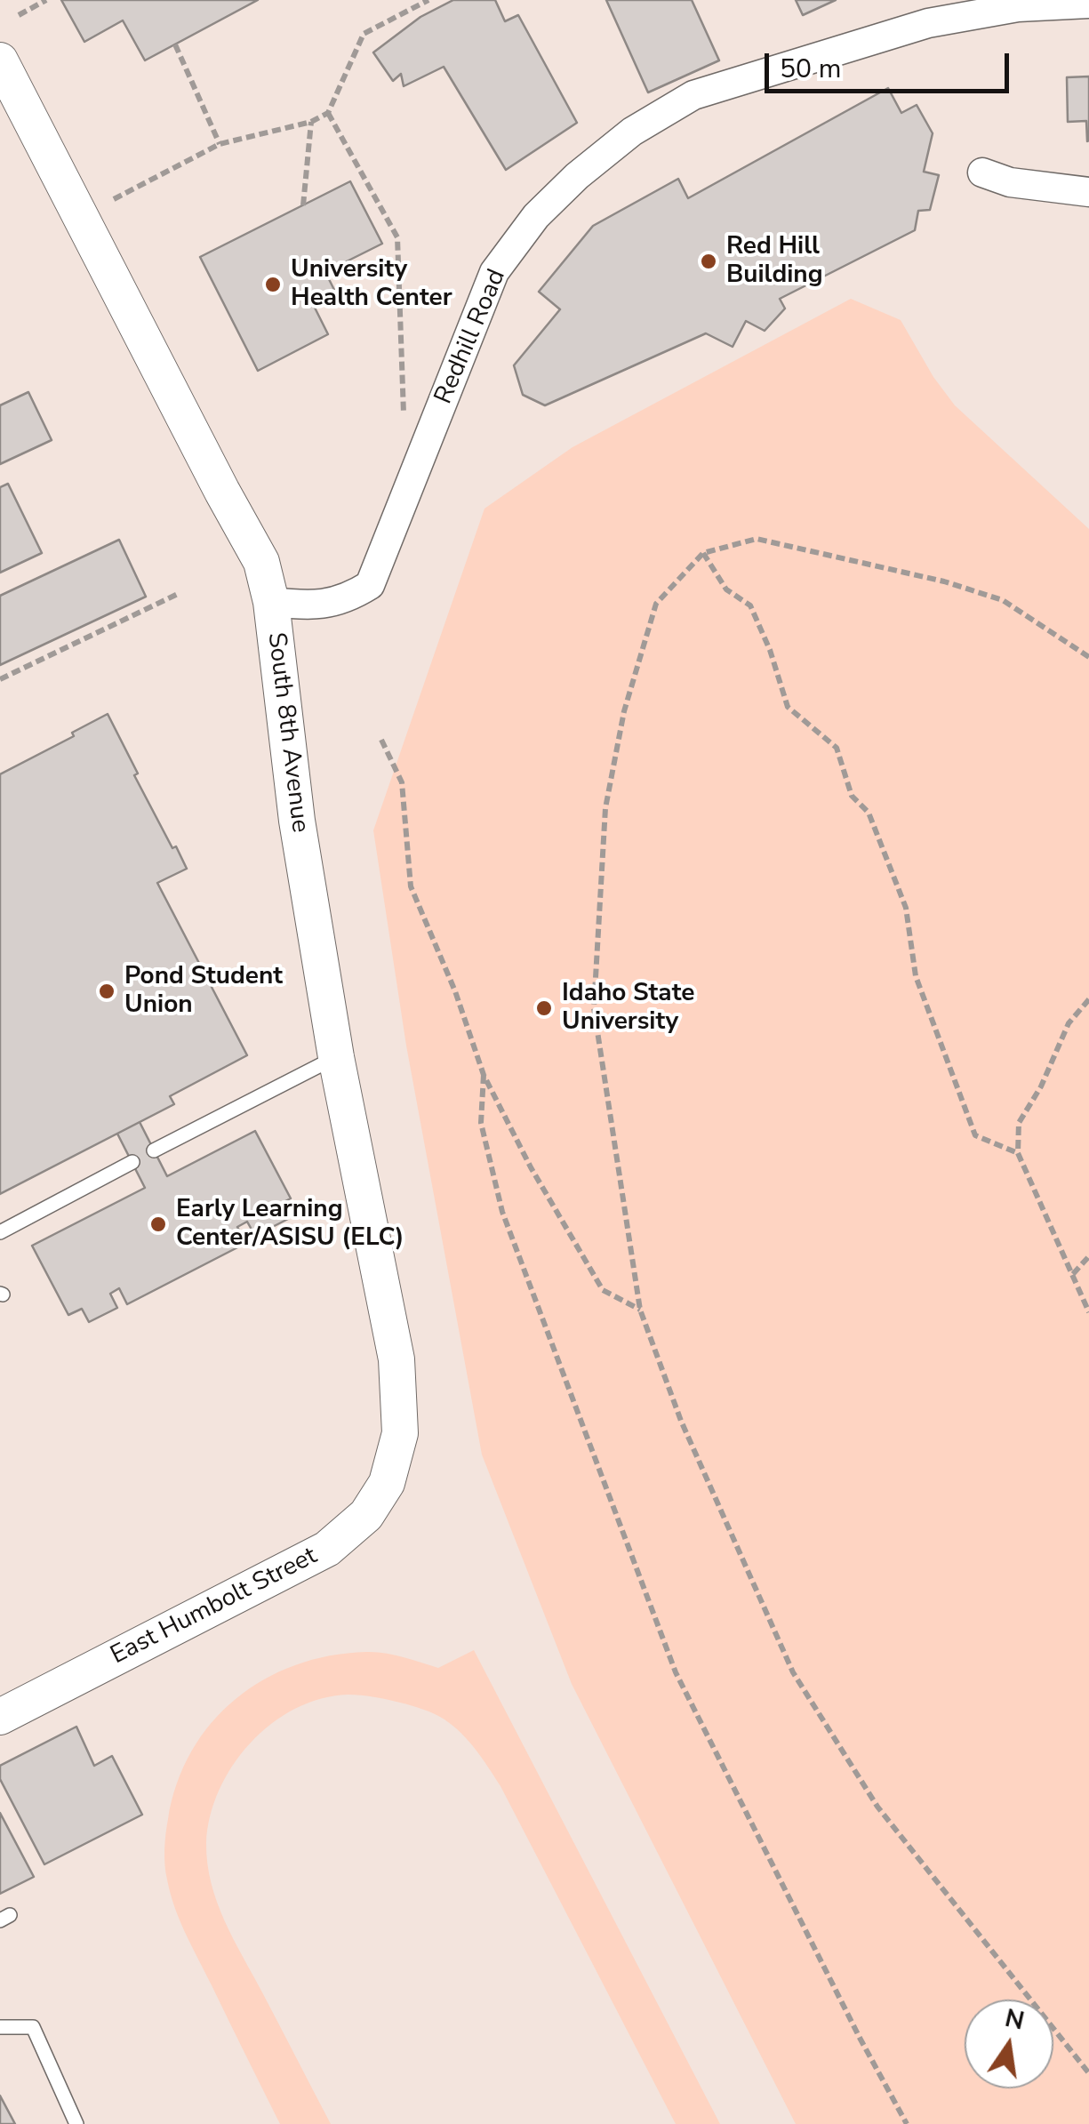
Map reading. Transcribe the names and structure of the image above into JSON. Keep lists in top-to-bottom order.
{
  "streets": {
    "street": ["Redhill Road", "South 8th Avenue", "East Humbolt Street"]
  },
  "crossings": [
    ["Redhill Road", "South 8th Avenue"],
    ["South 8th Avenue", "East Humbolt Street"]
  ],
  "places": [
    "Red Hill Building",
    "University Health Center",
    "Pond Student Union",
    "Idaho State University",
    "Early Learning Center/ASISU (ELC)"
  ],
  "scale_bar": "50 m",
  "north": "top"
}
